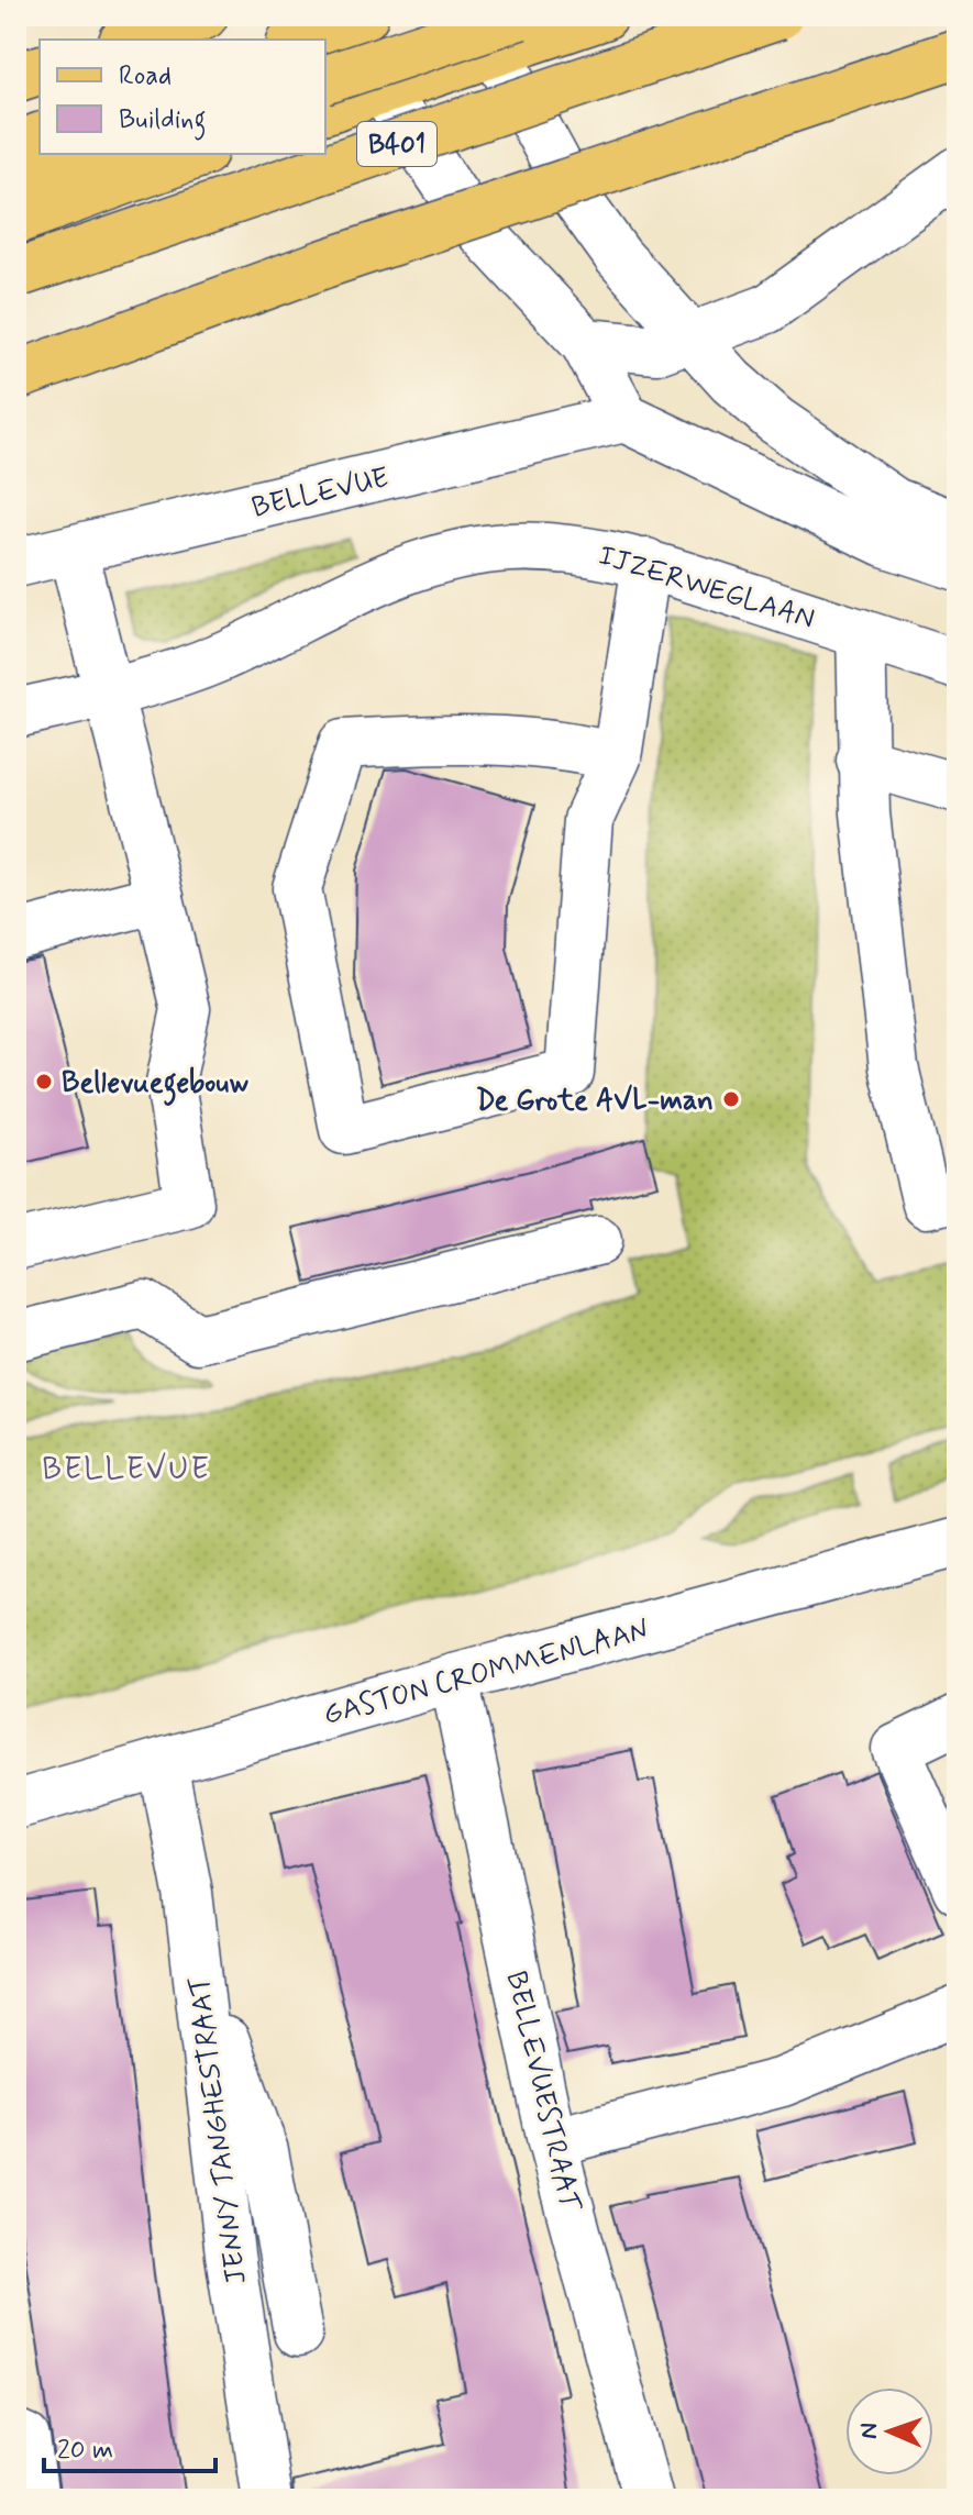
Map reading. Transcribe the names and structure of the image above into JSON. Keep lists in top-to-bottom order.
{
  "streets": {
    "main road": ["B401"],
    "street": [
      "BELLEVUE",
      "IJZERWEGLAAN",
      "GASTON CROMMENLAAN",
      "BELLEVUESTRAAT",
      "JENNY TANGHESTRAAT"
    ]
  },
  "crossings": [
    ["GASTON CROMMENLAAN", "BELLEVUESTRAAT"],
    ["GASTON CROMMENLAAN", "JENNY TANGHESTRAAT"]
  ],
  "districts": ["BELLEVUE"],
  "places": ["Bellevuegebouw", "De Grote AVL-man"],
  "legend": ["Road", "Building"],
  "scale_bar": "20 m",
  "north": "left"
}
